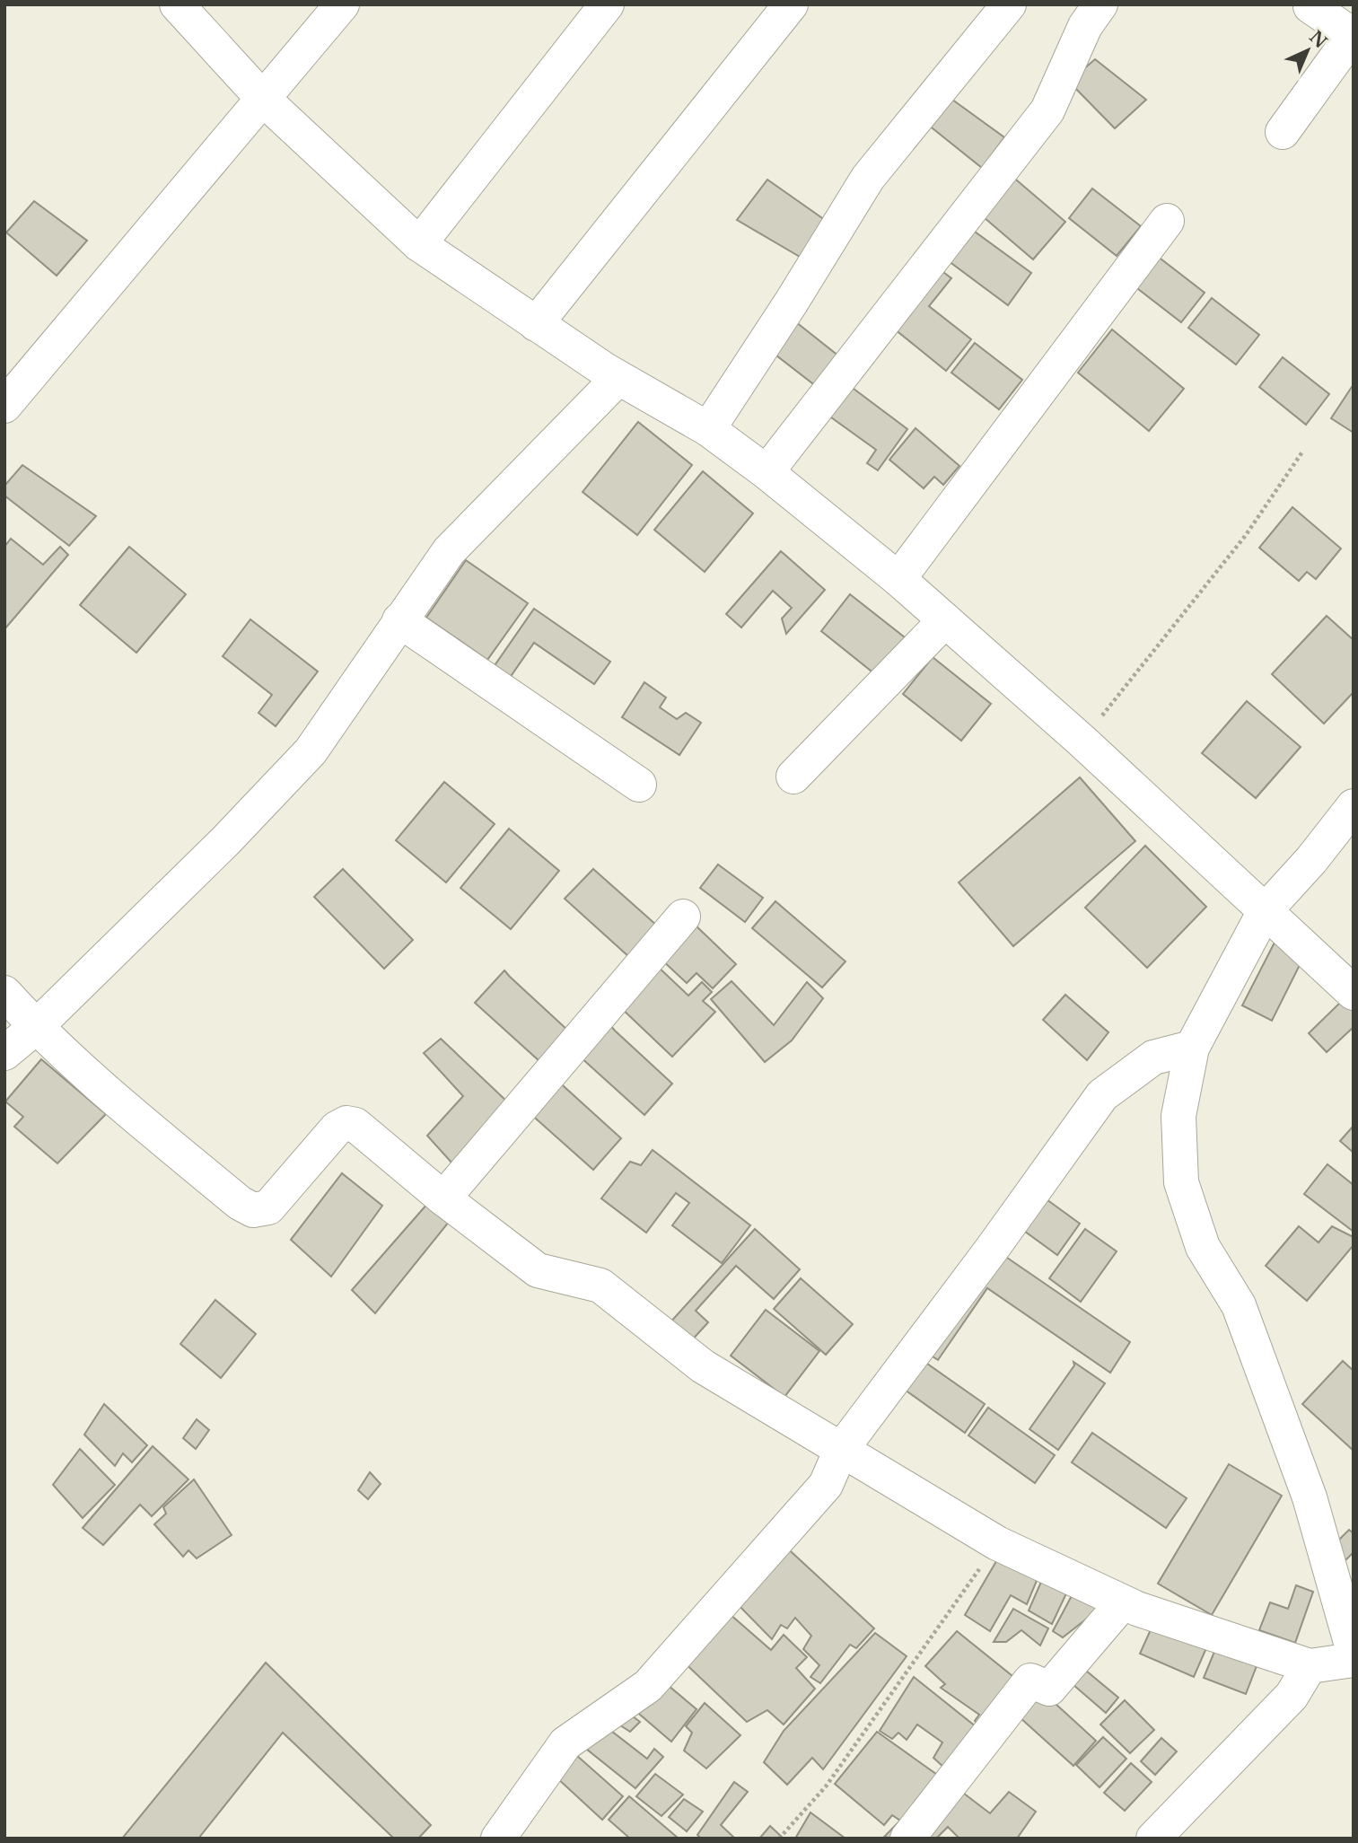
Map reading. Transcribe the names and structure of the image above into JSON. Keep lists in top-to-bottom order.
{
  "north": "top right"
}
